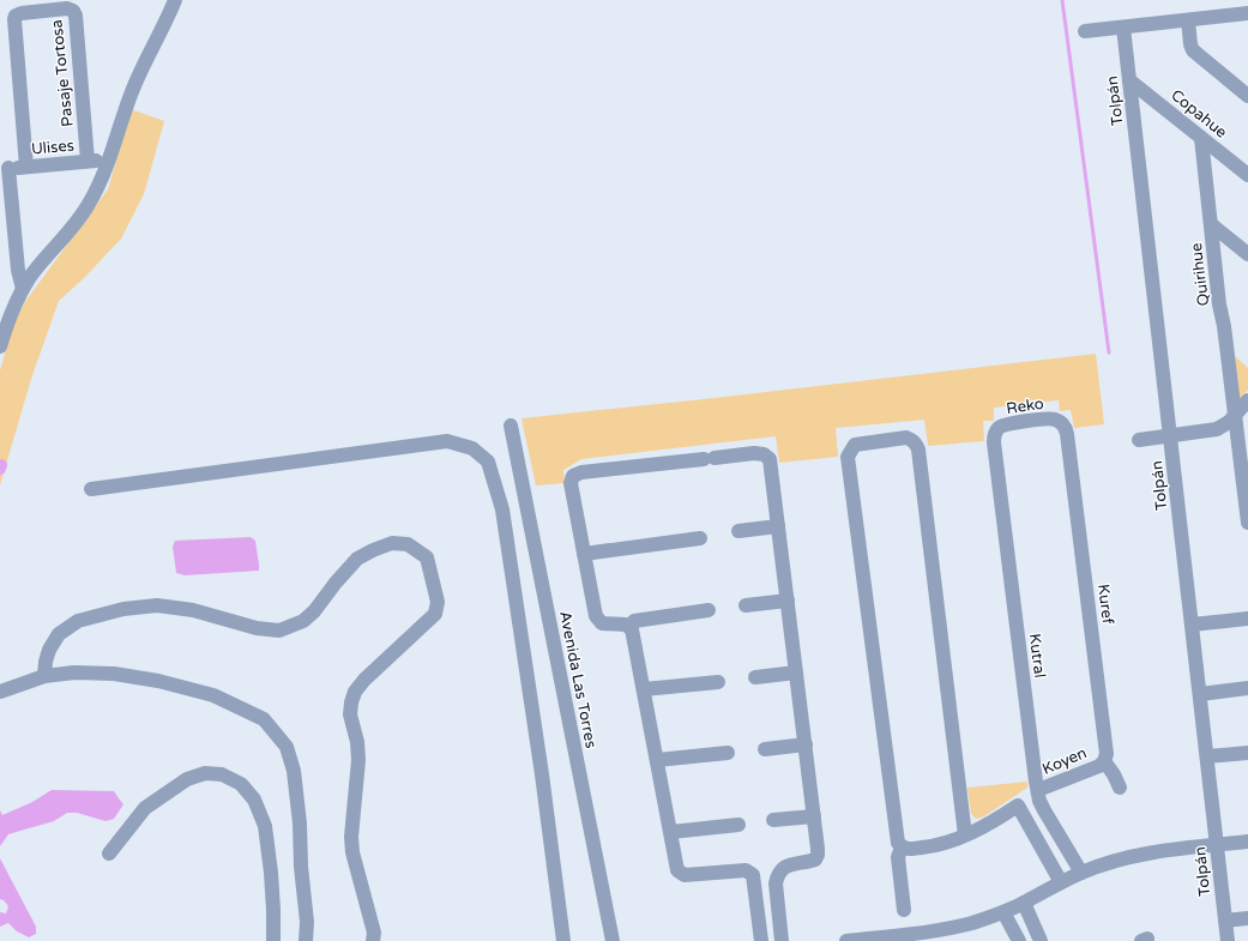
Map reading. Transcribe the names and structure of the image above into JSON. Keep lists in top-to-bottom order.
{
  "streets": {
    "street": [
      "Pasaje Tortosa",
      "Tolpán",
      "Copahue",
      "Ulises",
      "Quirihue",
      "Reko",
      "Kuref",
      "Kutral",
      "Avenida Las Torres",
      "Koyen"
    ]
  },
  "crossings": [
    ["Pasaje Tortosa", "Ulises"],
    ["Tolpán", "Copahue"],
    ["Copahue", "Quirihue"],
    ["Reko", "Kuref"],
    ["Reko", "Kutral"],
    ["Kuref", "Koyen"],
    ["Kutral", "Koyen"]
  ]
}
